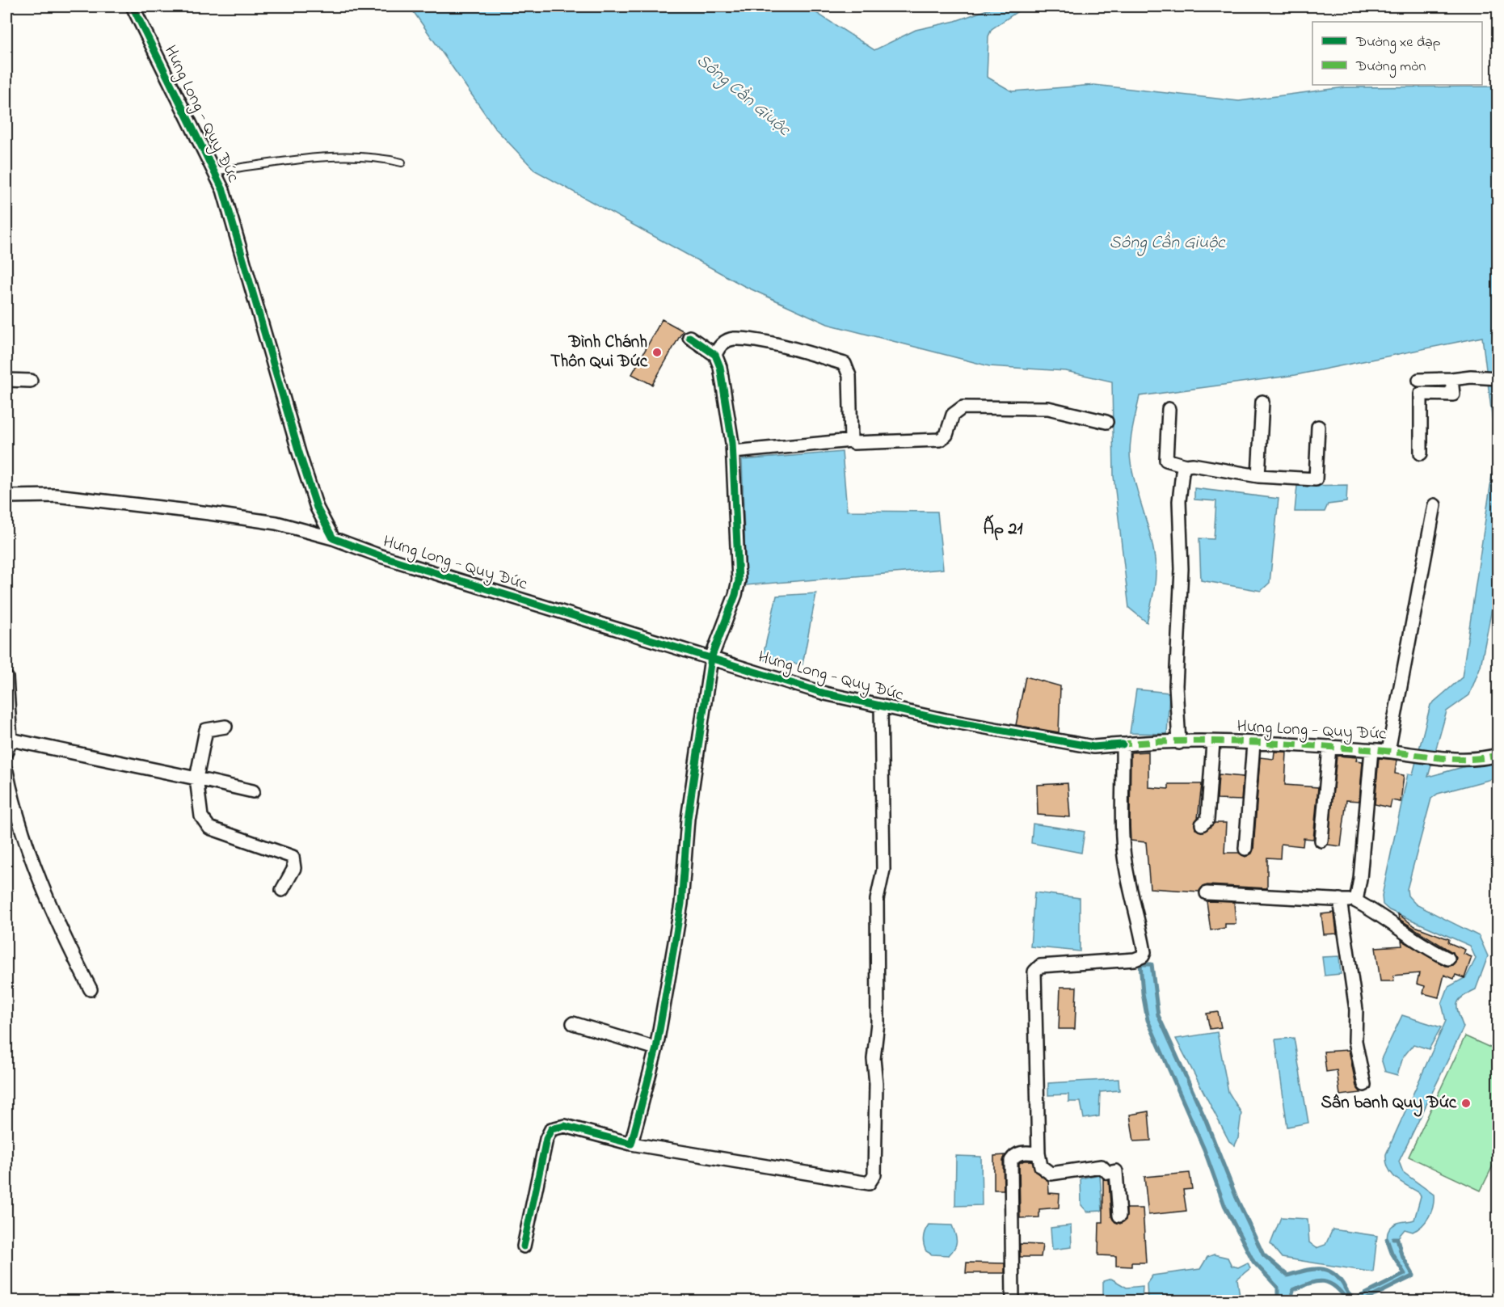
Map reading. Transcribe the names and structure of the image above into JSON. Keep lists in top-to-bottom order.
{
  "streets": {
    "street": ["Hưng Long - Quy Đức"]
  },
  "districts": ["Ấp 21"],
  "water": ["Sông Cần Giuộc"],
  "places": ["Đình Chánh Thôn Qui Đức", "Sân banh Quy Đức"],
  "legend": ["Đường xe đạp", "Đường mòn"]
}
